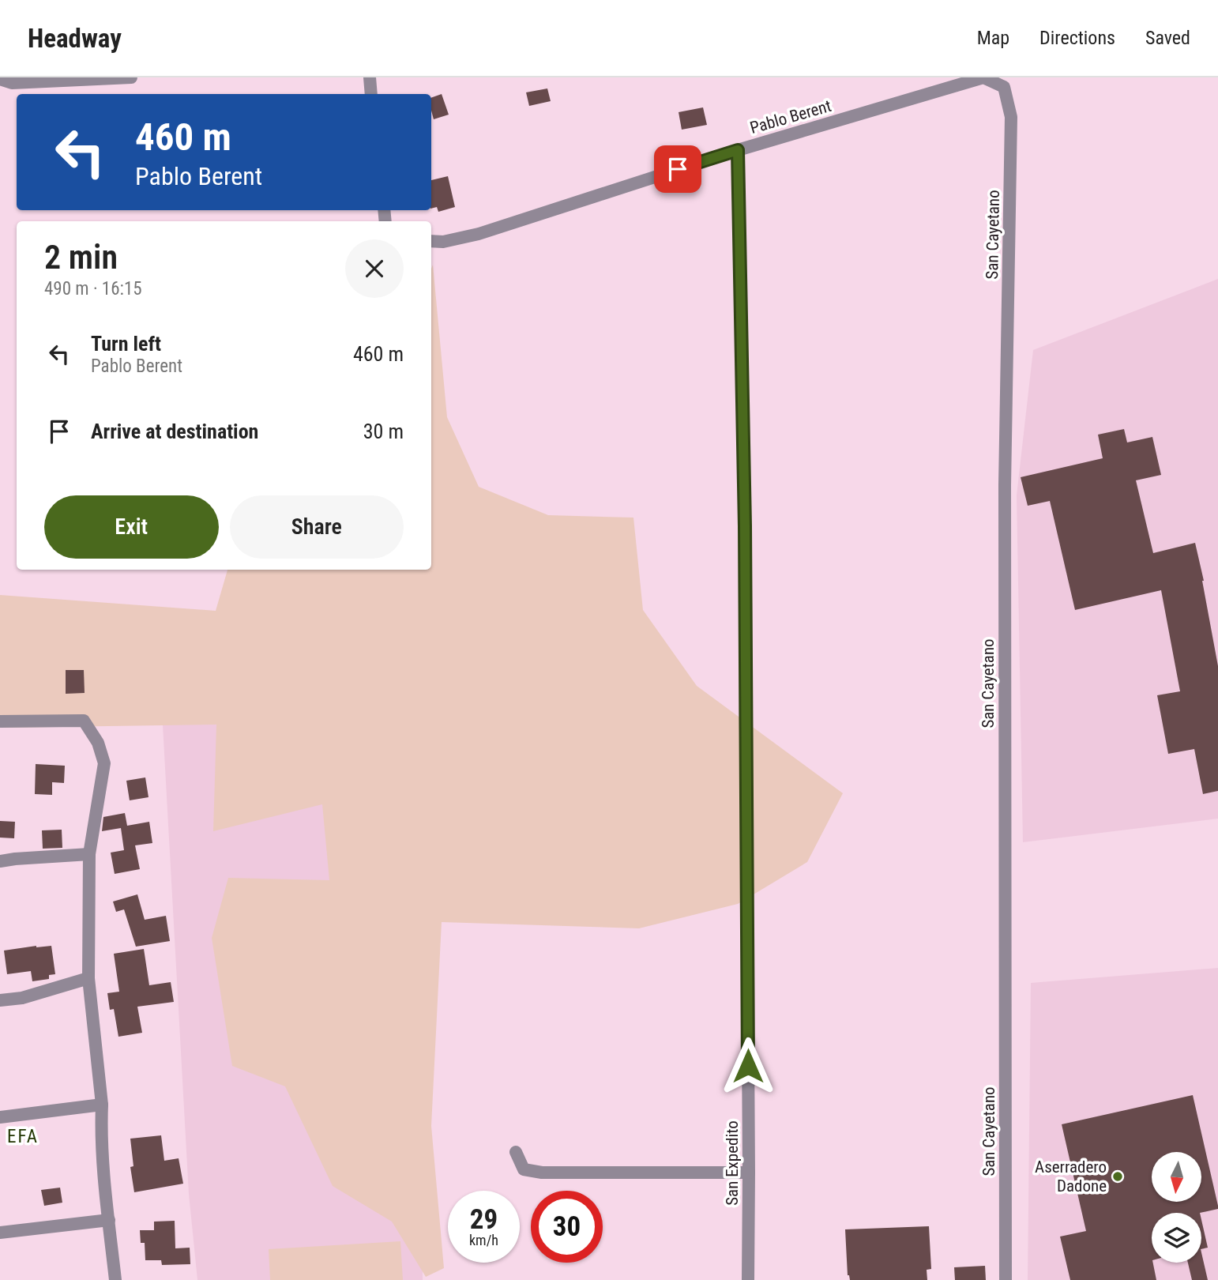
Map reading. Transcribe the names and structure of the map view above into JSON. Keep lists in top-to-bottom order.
{
  "streets": {
    "street": ["Pablo Berent", "San Cayetano", "San Expedito"]
  },
  "crossings": [
    ["Pablo Berent", "San Cayetano"],
    ["Pablo Berent", "San Expedito"]
  ],
  "districts": ["EFA"],
  "places": ["Aserradero Dadone"],
  "north": "bottom",
  "page": {
    "header": "Headway",
    "nav": ["Map", "Directions", "Saved"],
    "turn": ["460 m", "Pablo Berent"],
    "heading": ["2 min", "490 m · 16:15"],
    "list": [
      {
        "name": "Turn left",
        "note": "Pablo Berent",
        "value": "460 m"
      },
      {
        "name": "Arrive at destination",
        "value": "30 m"
      }
    ],
    "buttons": ["Exit", "Share"],
    "speed": "29 km/h",
    "limit": "30"
  }
}
